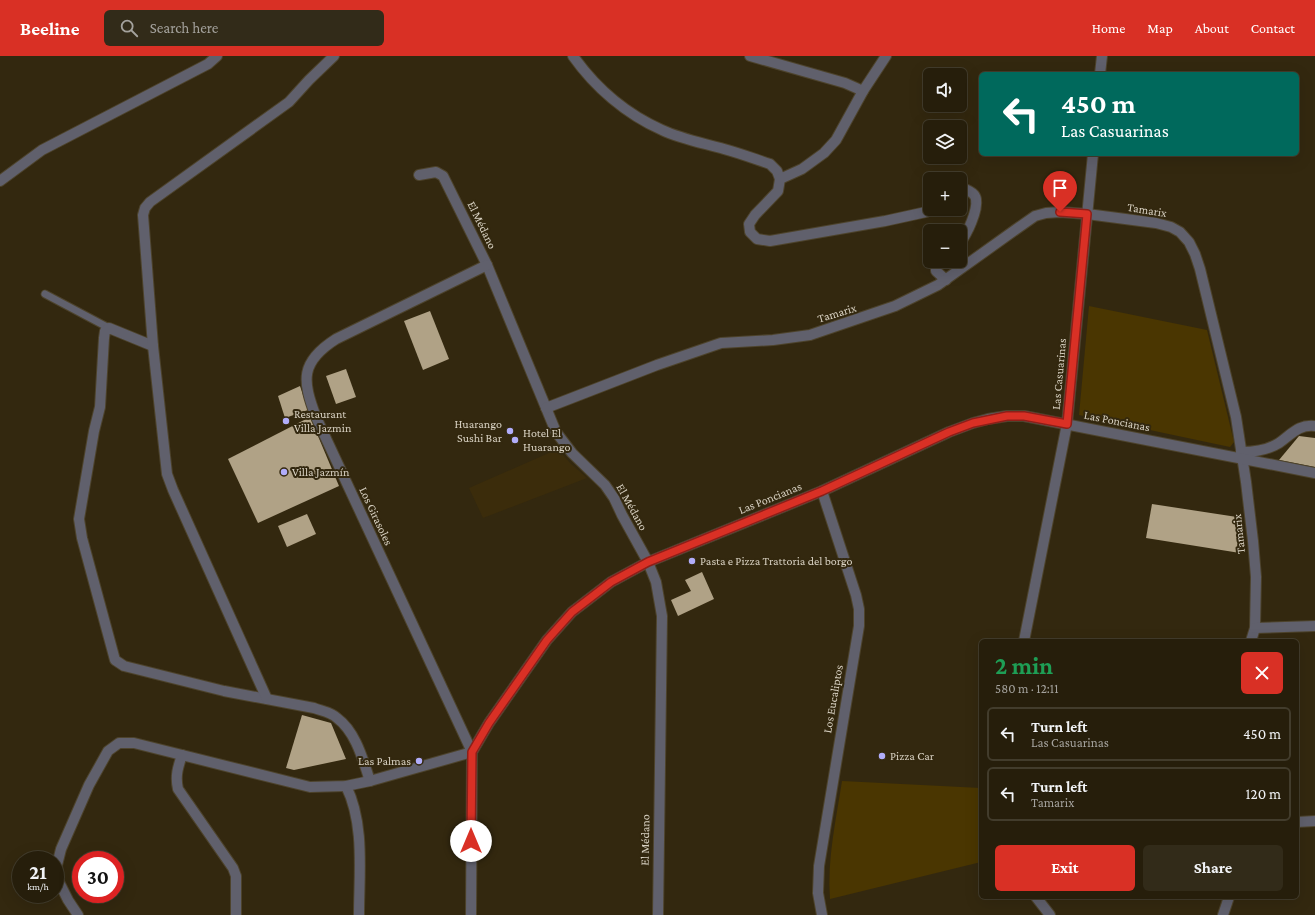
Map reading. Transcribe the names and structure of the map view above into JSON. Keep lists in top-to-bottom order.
{
  "streets": {
    "street": [
      "Tamarix",
      "El Médano",
      "Las Casuarinas",
      "Las Poncianas",
      "Los Girasoles",
      "Los Eucaliptos"
    ]
  },
  "crossings": [
    ["Tamarix", "El Médano"],
    ["Tamarix", "Las Casuarinas"],
    ["Tamarix", "Las Poncianas"],
    ["El Médano", "Las Poncianas"],
    ["El Médano", "Los Girasoles"],
    ["Las Casuarinas", "Las Poncianas"],
    ["Las Poncianas", "Los Girasoles"],
    ["Las Poncianas", "Los Eucaliptos"]
  ],
  "places": [
    "Restaurant Villa Jazmin",
    "Huarango Sushi Bar",
    "Hotel El Huarango",
    "Villa Jazmín",
    "Pasta e Pizza Trattoria del borgo",
    "Pizza Car",
    "Las Palmas"
  ],
  "page": {
    "header": "Beeline",
    "search": "Search here",
    "nav": [
      "Home",
      "Map",
      "About",
      "Contact"
    ],
    "map_buttons": ["+", "−"],
    "turn": ["450 m", "Las Casuarinas"],
    "heading": ["2 min", "580 m · 12:11"],
    "list": [
      {
        "name": "Turn left",
        "note": "Las Casuarinas",
        "value": "450 m"
      },
      {
        "name": "Turn left",
        "note": "Tamarix",
        "value": "120 m"
      }
    ],
    "buttons": ["Exit", "Share"],
    "speed": "21 km/h",
    "limit": "30"
  }
}
